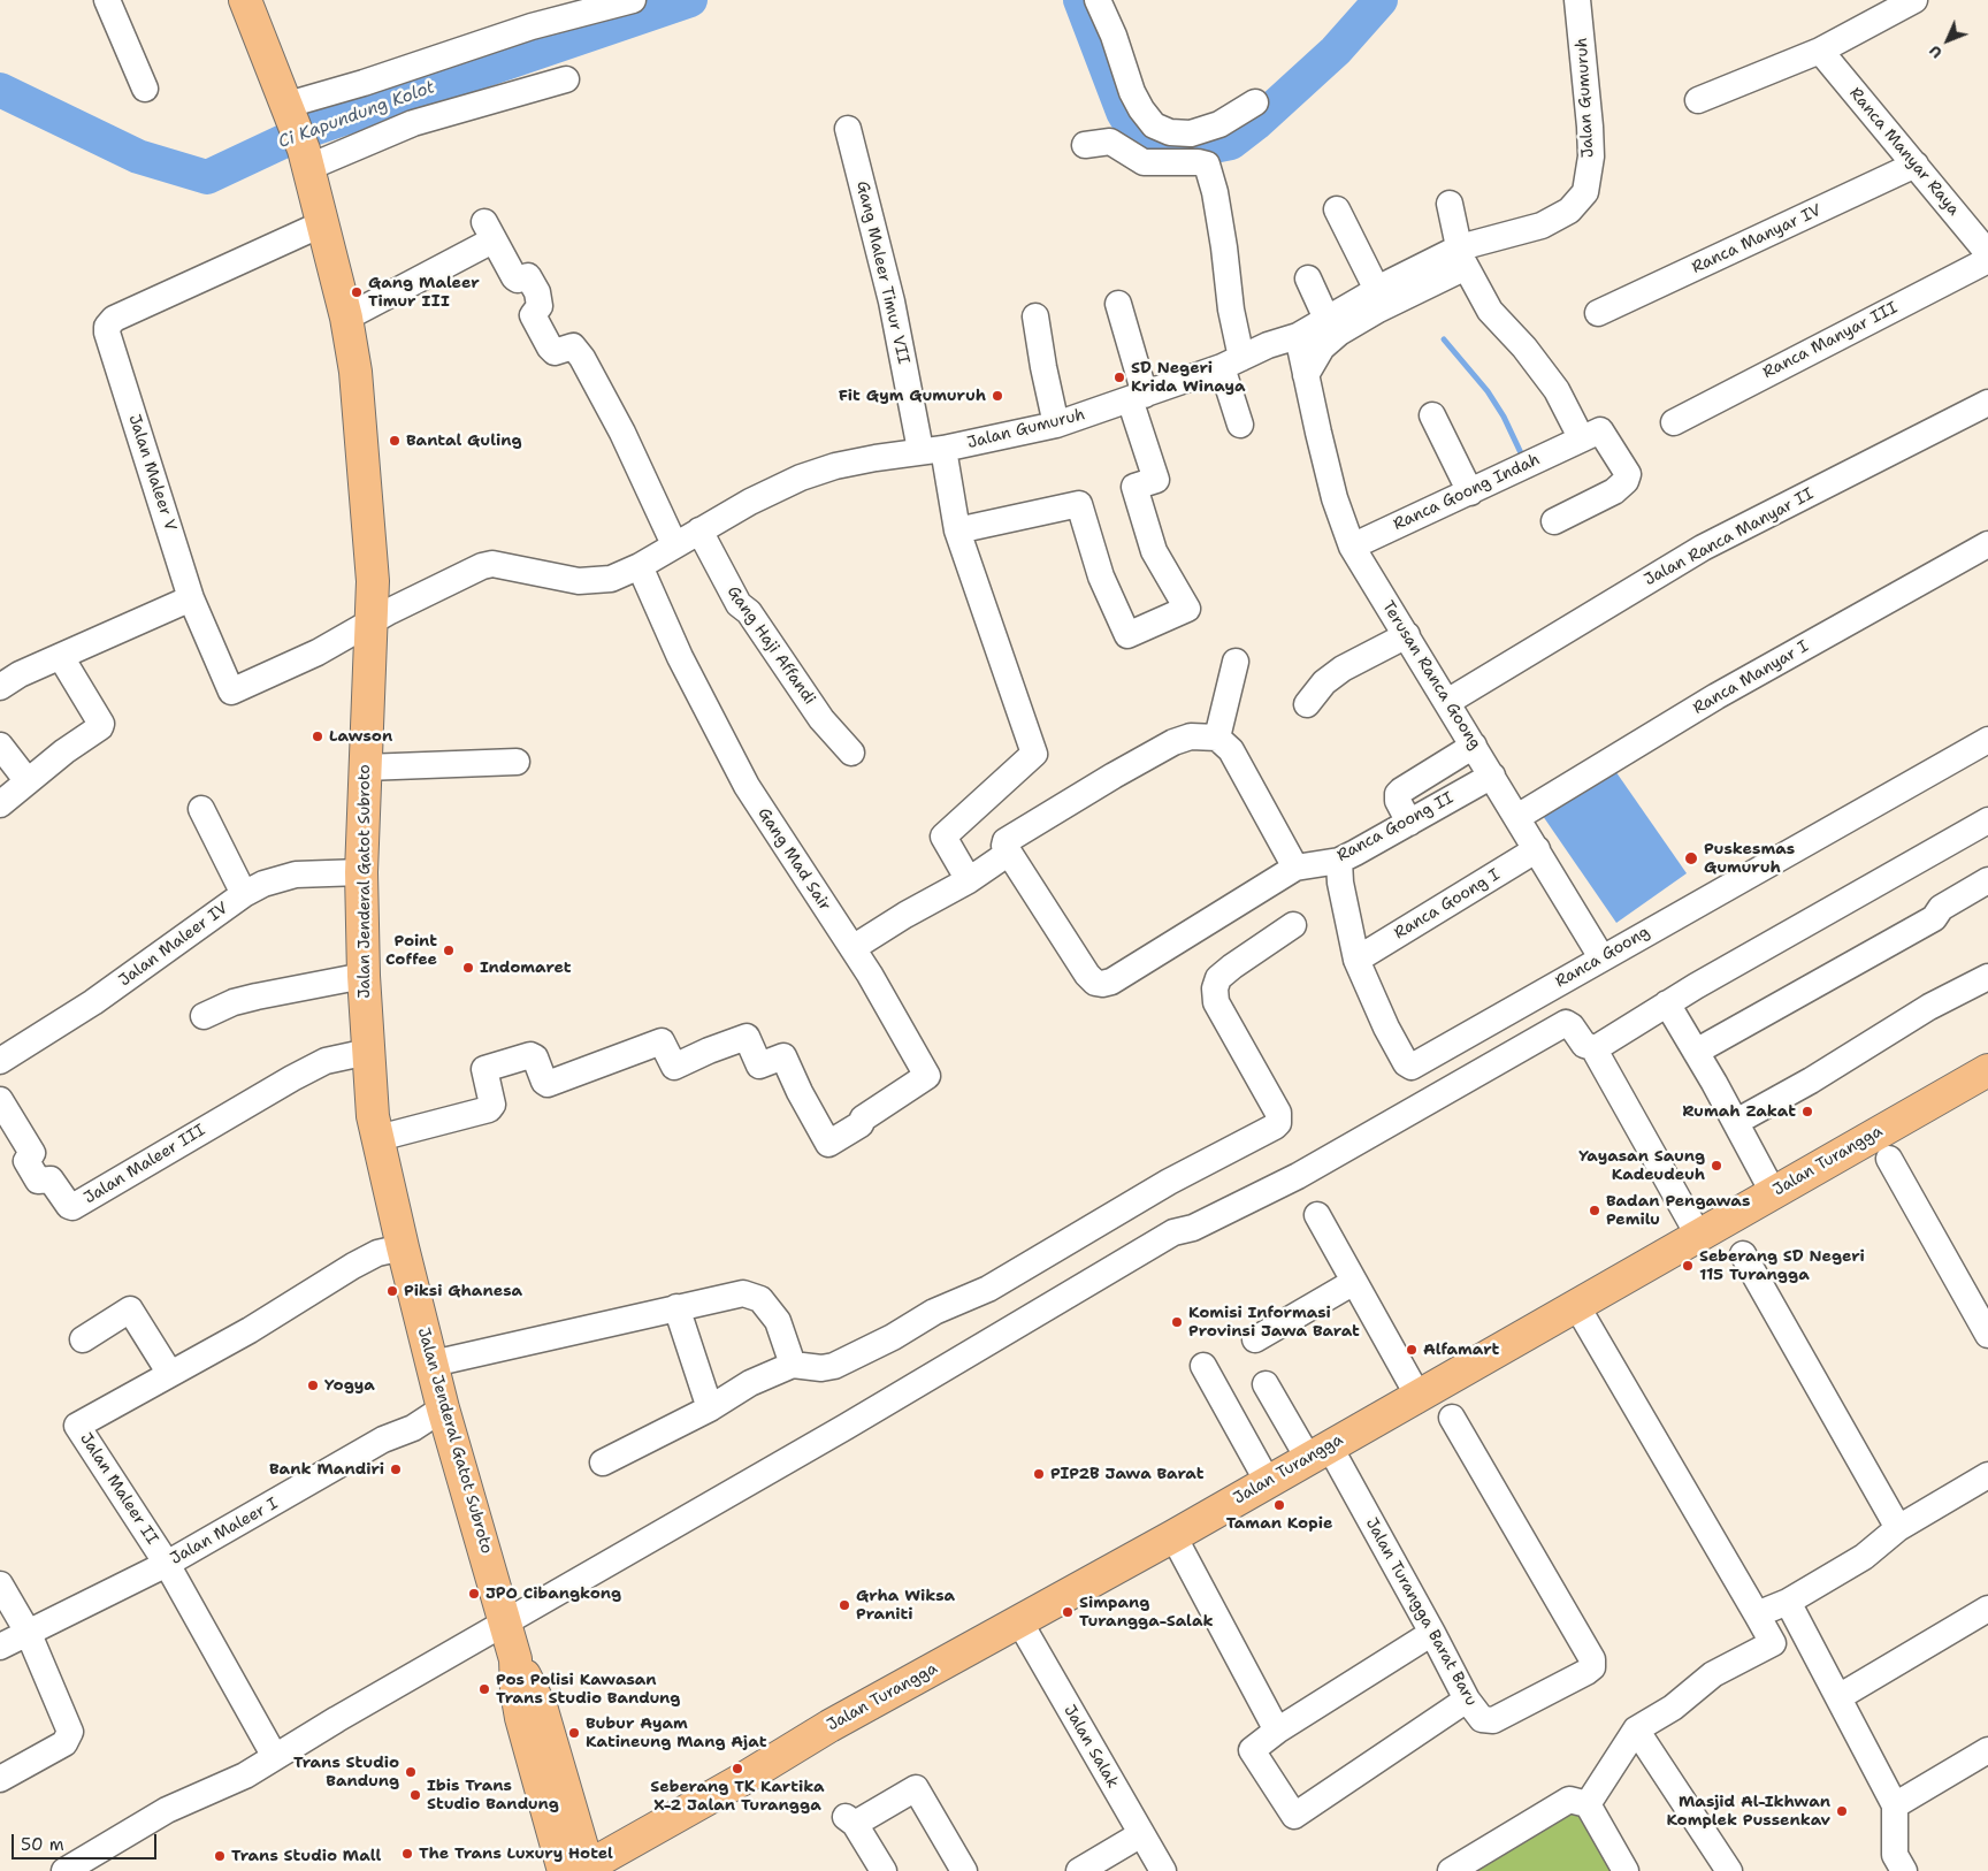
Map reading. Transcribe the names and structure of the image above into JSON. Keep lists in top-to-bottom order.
{
  "streets": {
    "main road": ["Jalan Jenderal Gatot Subroto", "Jalan Turangga"],
    "street": [
      "Jalan Gumuruh",
      "Ranca Manyar Raya",
      "Ranca Manyar IV",
      "Gang Maleer Timur VII",
      "Ranca Manyar III",
      "Jalan Maleer V",
      "Ranca Goong Indah",
      "Jalan Ranca Manyar II",
      "Gang Haji Affandi",
      "Terusan Ranca Goong",
      "Ranca Manyar I",
      "Ranca Goong II",
      "Gang Mad Sair",
      "Ranca Goong I",
      "Jalan Maleer IV",
      "Ranca Goong",
      "Jalan Maleer III",
      "Jalan Maleer II",
      "Jalan Maleer I",
      "Jalan Turangga Barat Baru",
      "Jalan Salak"
    ]
  },
  "crossings": [
    ["Jalan Gumuruh", "Gang Maleer Timur VII"],
    ["Jalan Gumuruh", "Jalan Maleer V"],
    ["Jalan Gumuruh", "Gang Haji Affandi"],
    ["Jalan Gumuruh", "Terusan Ranca Goong"],
    ["Jalan Gumuruh", "Gang Mad Sair"],
    ["Jalan Gumuruh", "Jalan Jenderal Gatot Subroto"],
    ["Ranca Manyar Raya", "Ranca Manyar IV"],
    ["Jalan Maleer V", "Jalan Jenderal Gatot Subroto"],
    ["Ranca Goong Indah", "Terusan Ranca Goong"],
    ["Jalan Ranca Manyar II", "Terusan Ranca Goong"],
    ["Terusan Ranca Goong", "Ranca Manyar I"],
    ["Terusan Ranca Goong", "Ranca Goong II"],
    ["Terusan Ranca Goong", "Ranca Goong I"],
    ["Terusan Ranca Goong", "Ranca Goong"],
    ["Ranca Goong II", "Ranca Goong"],
    ["Gang Mad Sair", "Jalan Jenderal Gatot Subroto"],
    ["Jalan Jenderal Gatot Subroto", "Jalan Maleer IV"],
    ["Jalan Jenderal Gatot Subroto", "Jalan Turangga"],
    ["Jalan Jenderal Gatot Subroto", "Jalan Maleer III"],
    ["Jalan Jenderal Gatot Subroto", "Jalan Maleer II"],
    ["Jalan Jenderal Gatot Subroto", "Jalan Maleer I"],
    ["Ranca Goong I", "Ranca Goong"],
    ["Jalan Turangga", "Jalan Turangga Barat Baru"],
    ["Jalan Turangga", "Jalan Salak"],
    ["Jalan Maleer II", "Jalan Maleer I"]
  ],
  "water": ["Ci Kapundung Kolot"],
  "places": [
    "Gang Maleer Timur III",
    "SD Negeri Krida Winaya",
    "Fit Gym Gumuruh",
    "Bantal Guling",
    "Lawson",
    "Puskesmas Gumuruh",
    "Point Coffee",
    "Indomaret",
    "Rumah Zakat",
    "Yayasan Saung Kadeudeuh",
    "Badan Pengawas Pemilu",
    "Seberang SD Negeri 115 Turangga",
    "Piksi Ghanesa",
    "Komisi Informasi Provinsi Jawa Barat",
    "Alfamart",
    "Yogya",
    "Bank Mandiri",
    "PIP2B Jawa Barat",
    "Taman Kopie",
    "JPO Cibangkong",
    "Grha Wiksa Praniti",
    "Simpang Turangga-Salak",
    "Pos Polisi Kawasan Trans Studio Bandung",
    "Bubur Ayam Katineung Mang Ajat",
    "Seberang TK Kartika X-2 Jalan Turangga",
    "Trans Studio Bandung",
    "Ibis Trans Studio Bandung",
    "Masjid Al-Ikhwan Komplek Pussenkav",
    "The Trans Luxury Hotel",
    "Trans Studio Mall"
  ],
  "scale_bar": "50 m",
  "north": "bottom left"
}
